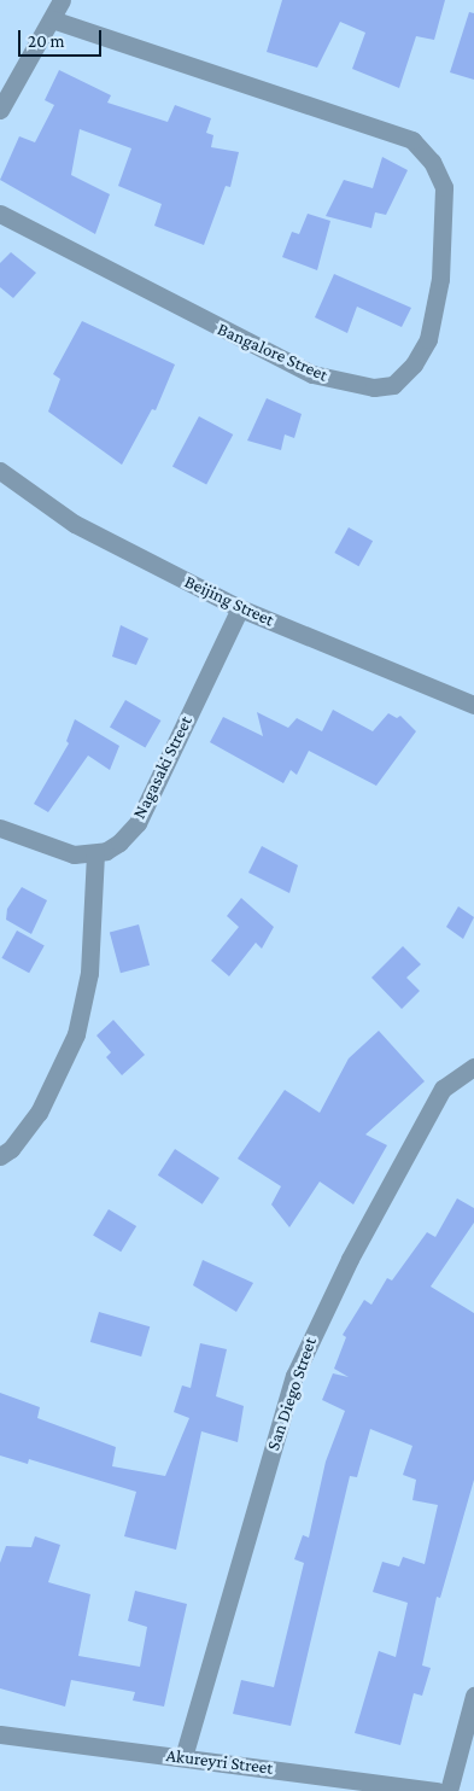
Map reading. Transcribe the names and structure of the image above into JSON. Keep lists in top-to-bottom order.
{
  "streets": {
    "street": [
      "Bangalore Street",
      "Beijing Street",
      "Nagasaki Street",
      "San Diego Street",
      "Akureyri Street"
    ]
  },
  "crossings": [
    ["Beijing Street", "Nagasaki Street"],
    ["San Diego Street", "Akureyri Street"]
  ],
  "scale_bar": "20 m"
}
